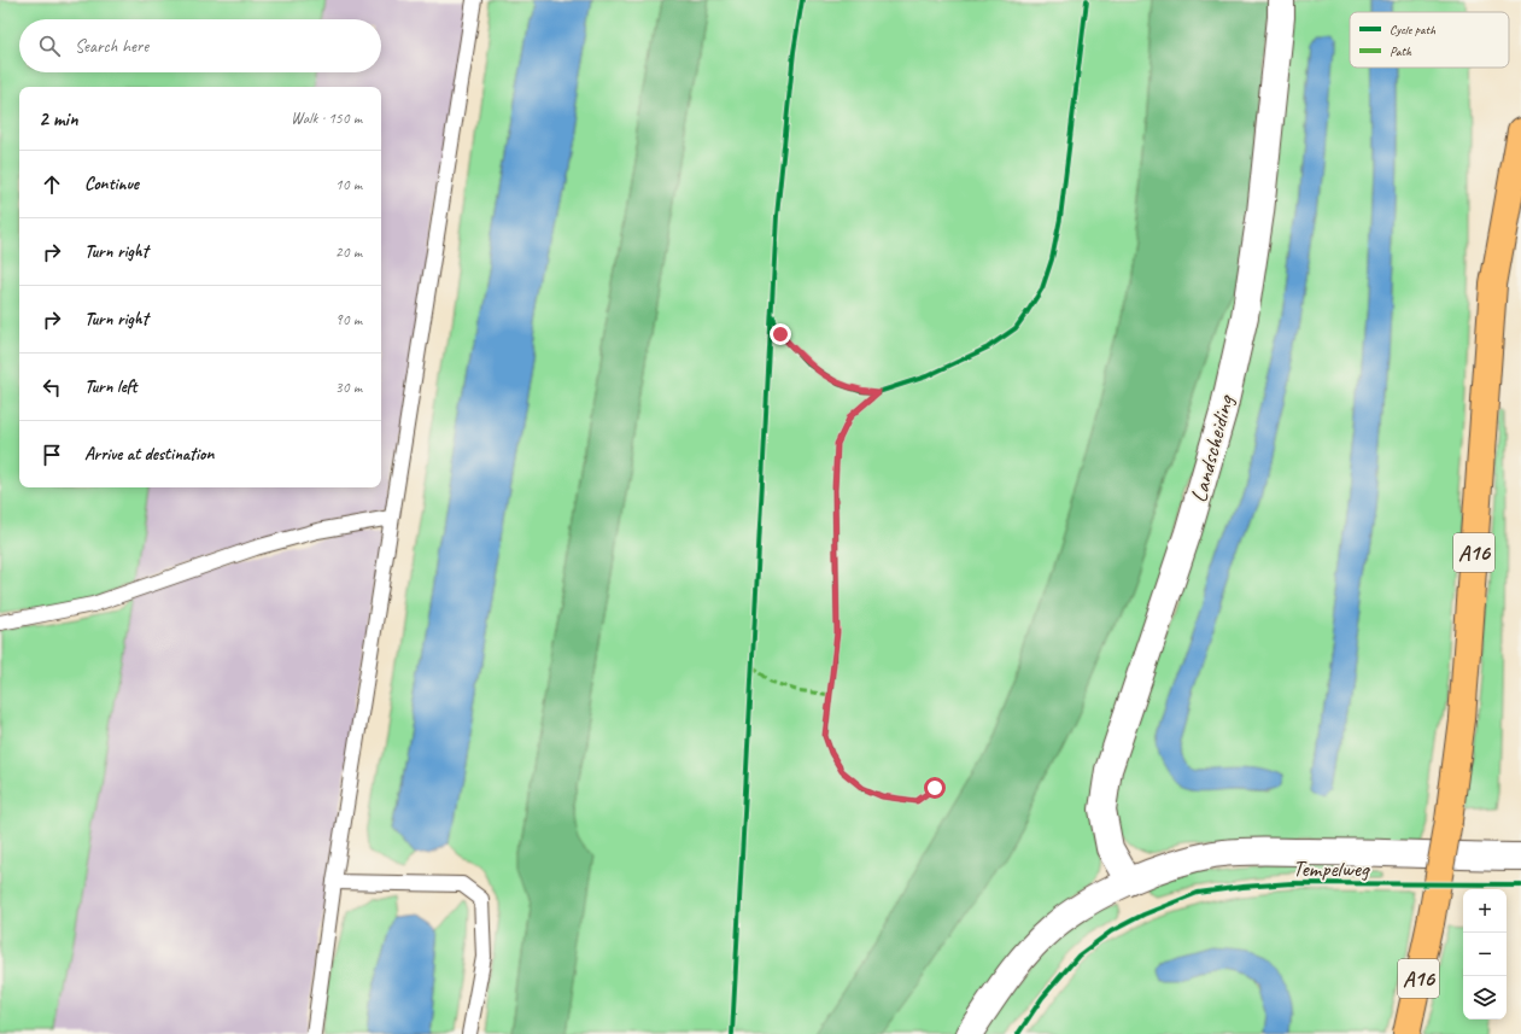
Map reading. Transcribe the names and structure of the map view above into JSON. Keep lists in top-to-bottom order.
{
  "streets": {
    "highway": ["A16"],
    "street": ["Landscheiding", "Tempelweg"]
  },
  "crossings": [
    ["Landscheiding", "Tempelweg"]
  ],
  "legend": ["Cycle path", "Path"],
  "page": {
    "search": "Search here",
    "heading": ["2 min", "Walk · 150 m"],
    "list": [
      ["Continue", "10 m"],
      ["Turn right", "20 m"],
      ["Turn right", "90 m"],
      ["Turn left", "30 m"],
      "Arrive at destination"
    ],
    "map_buttons": ["+", "−"]
  }
}
